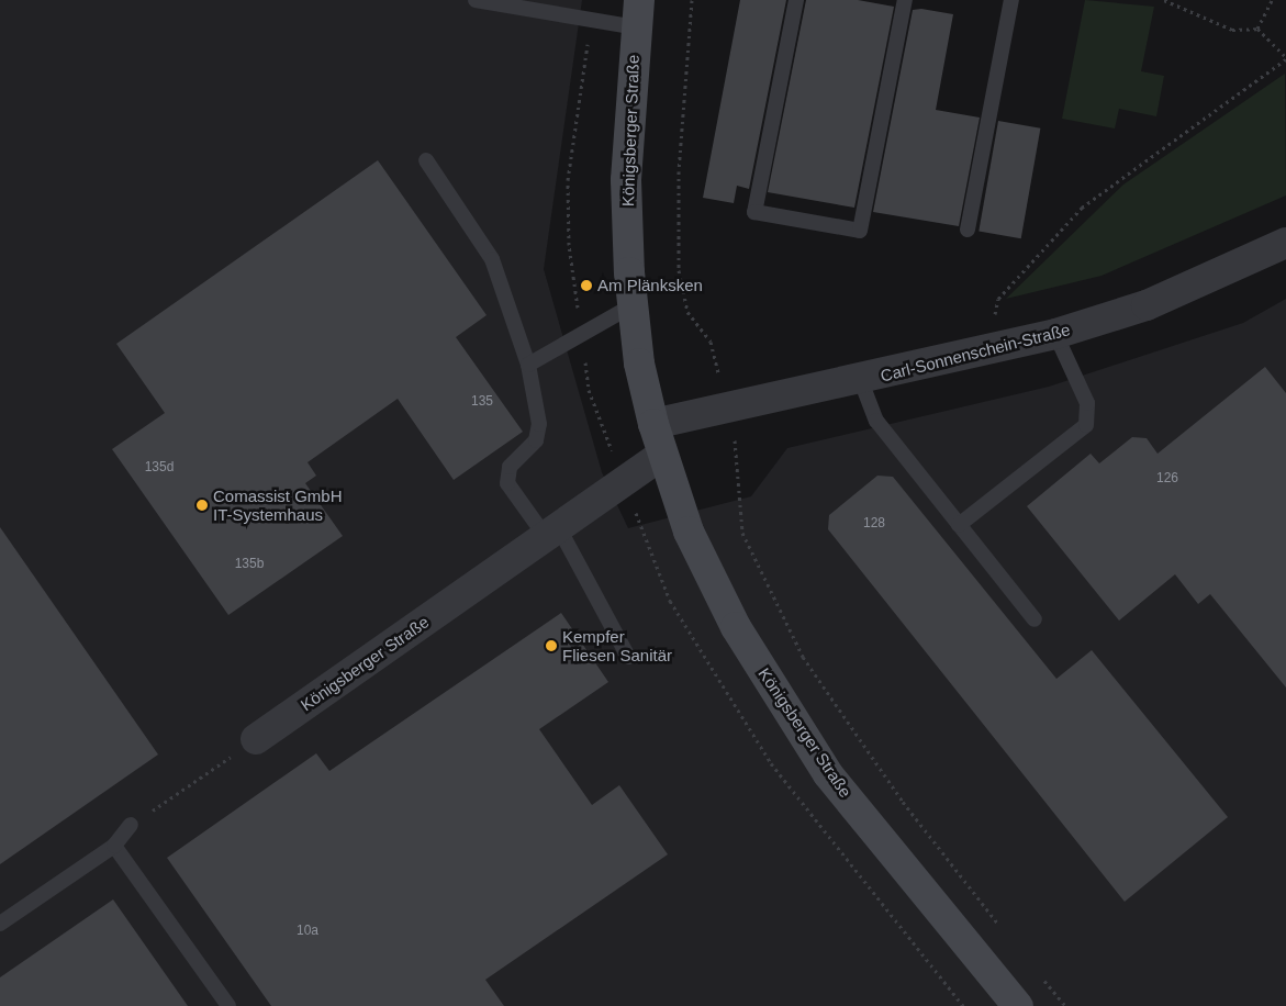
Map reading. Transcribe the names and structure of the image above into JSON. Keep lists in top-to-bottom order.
{
  "streets": {
    "street": ["Königsberger Straße", "Carl-Sonnenschein-Straße"]
  },
  "crossings": [
    ["Königsberger Straße", "Carl-Sonnenschein-Straße"]
  ],
  "places": ["Am Plänksken", "Comassist GmbH IT-Systemhaus", "Kempfer Fliesen Sanitär"],
  "house_numbers": [
    "135",
    "135d",
    "126",
    "128",
    "135b",
    "10a"
  ]
}
